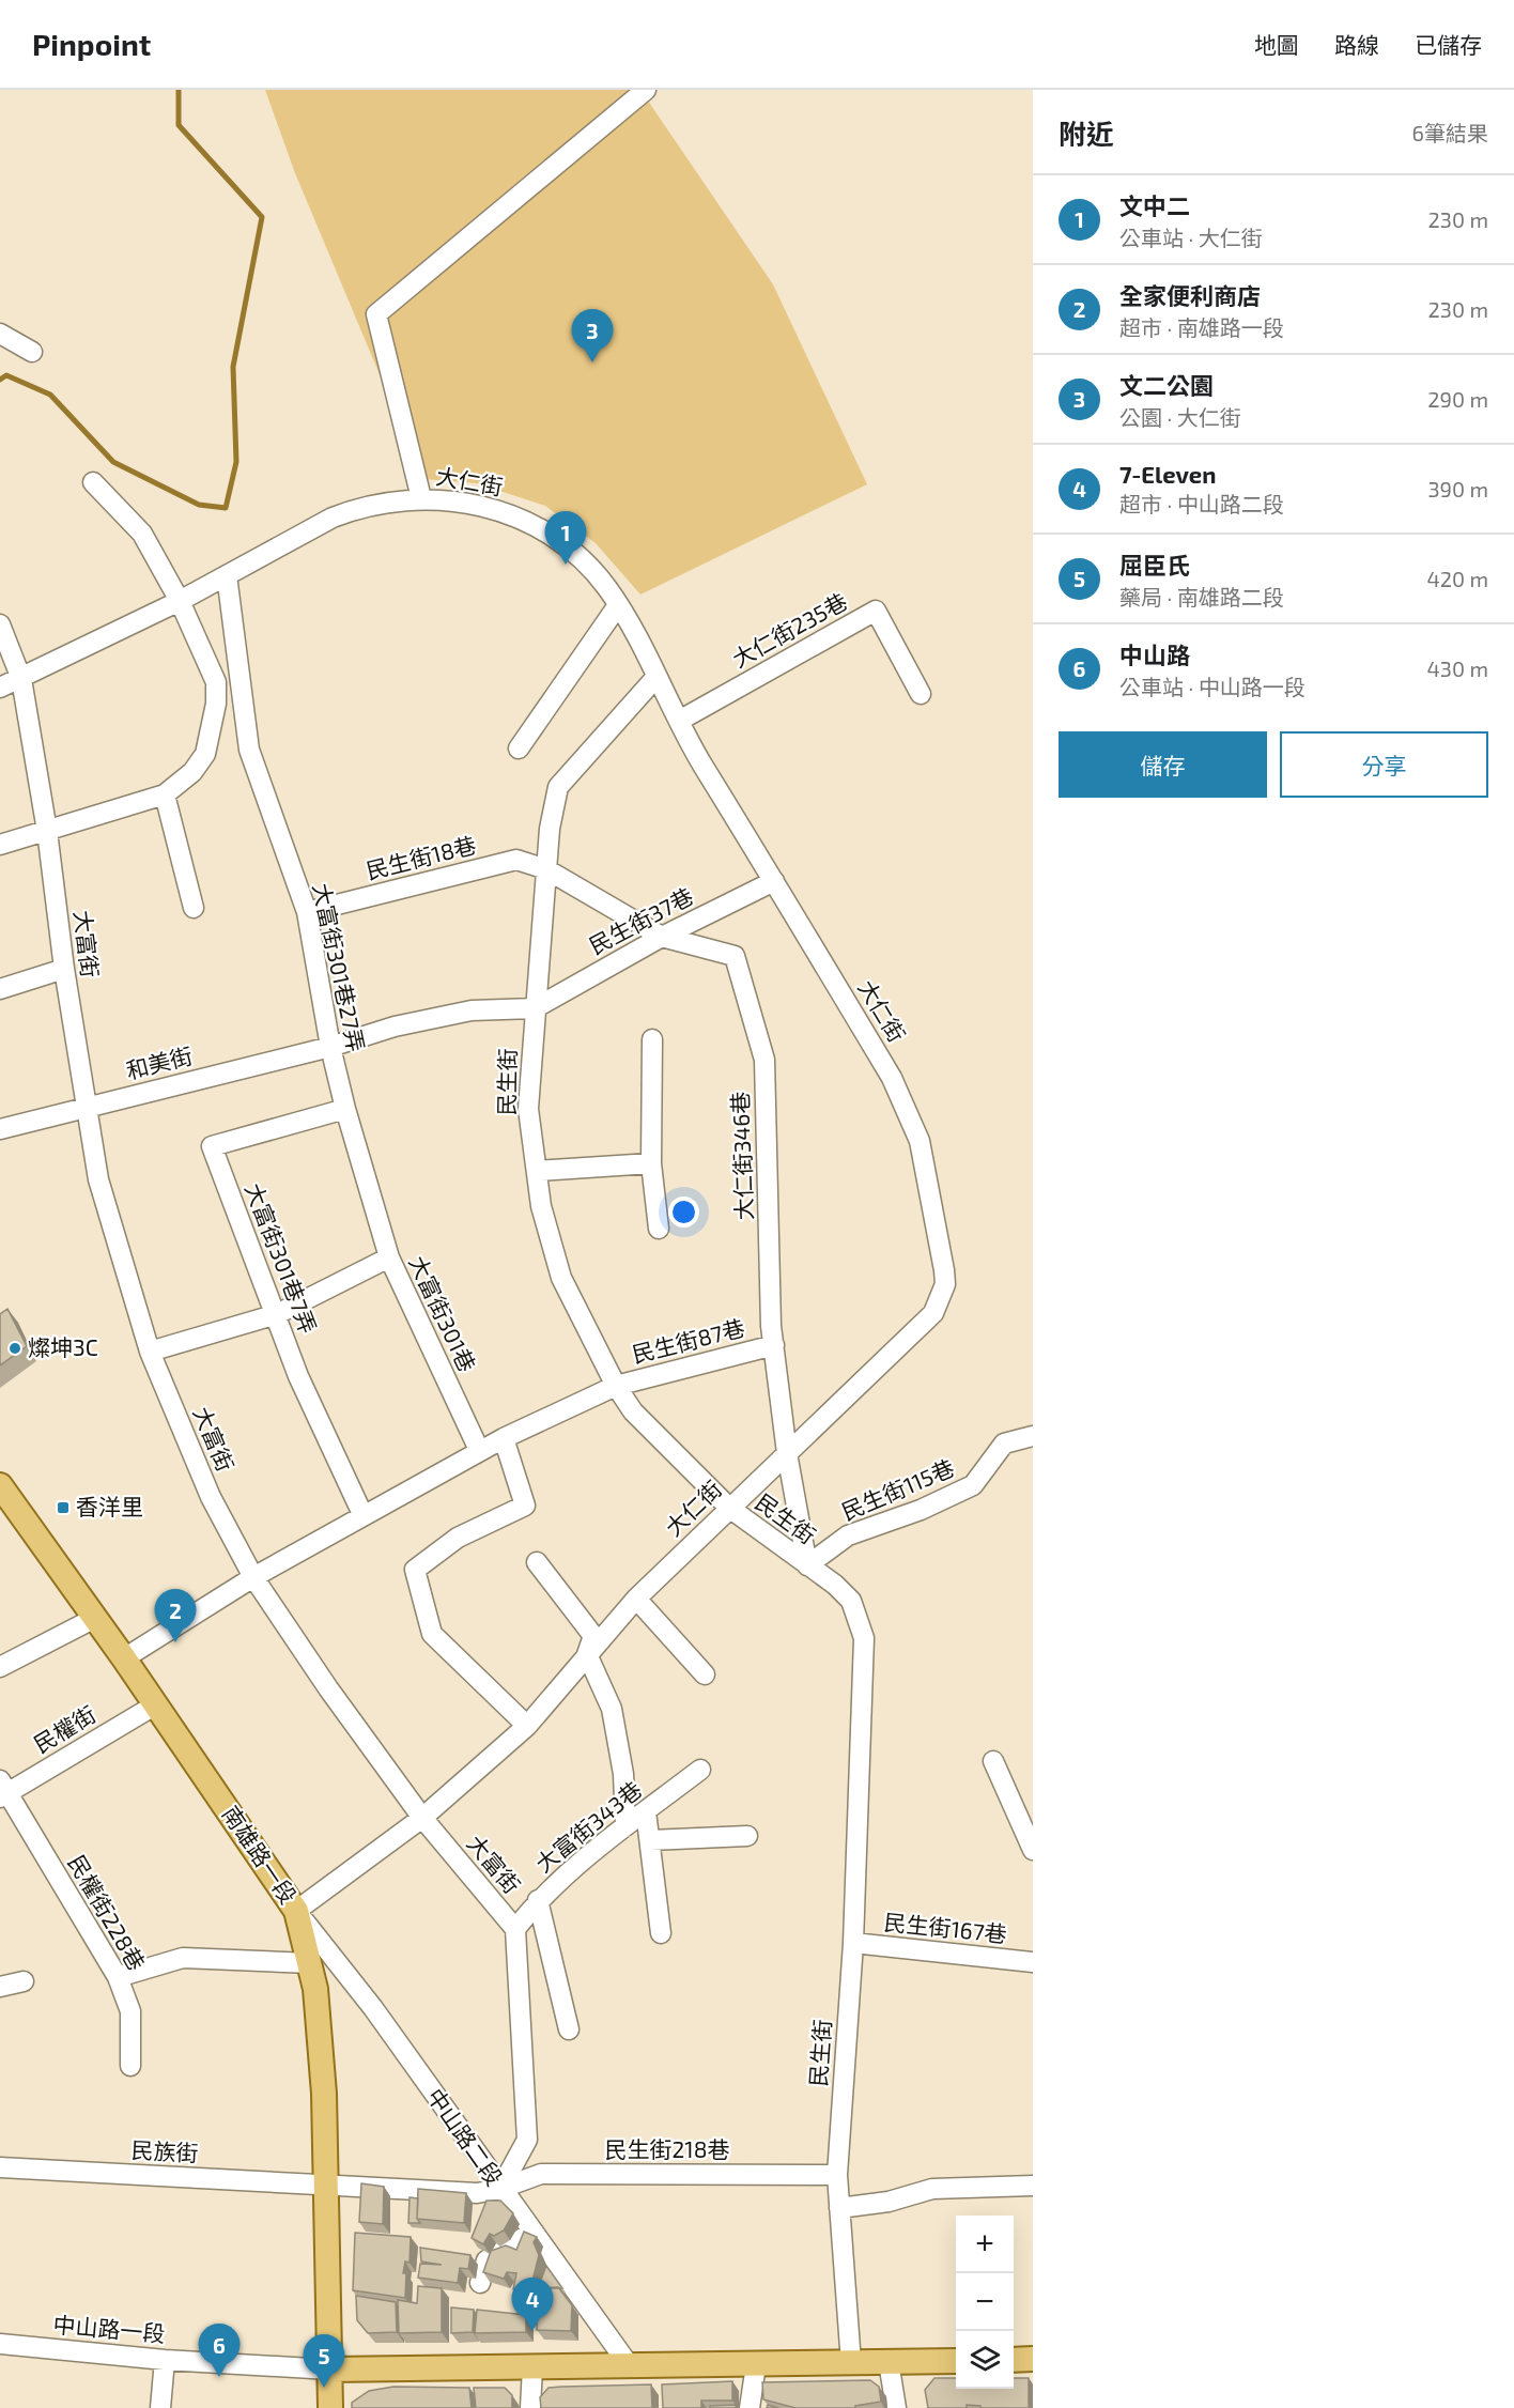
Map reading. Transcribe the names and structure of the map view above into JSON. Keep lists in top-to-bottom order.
{
  "streets": {
    "main road": ["南雄路一段"],
    "street": [
      "大仁街",
      "大仁街235巷",
      "民生街18巷",
      "民生街37巷",
      "大富街",
      "大富街301巷27弄",
      "和美街",
      "民生街",
      "大仁街346巷",
      "大富街301巷7弄",
      "大富街301巷",
      "民生街87巷",
      "民生街115巷",
      "民權街",
      "大富街343巷",
      "民權街228巷",
      "民生街167巷",
      "中山路二段",
      "民生街218巷",
      "民族街",
      "中山路一段"
    ]
  },
  "crossings": [
    ["大仁街", "大仁街235巷"],
    ["大仁街", "民生街37巷"],
    ["大仁街", "大富街"],
    ["大仁街", "大富街301巷27弄"],
    ["大仁街", "民生街"],
    ["大仁街", "大仁街346巷"],
    ["大仁街", "南雄路一段"],
    ["大仁街", "中山路二段"],
    ["民生街18巷", "大富街301巷27弄"],
    ["民生街18巷", "民生街"],
    ["民生街18巷", "大仁街346巷"],
    ["民生街37巷", "和美街"],
    ["民生街37巷", "民生街"],
    ["民生街37巷", "大仁街346巷"],
    ["大富街", "和美街"],
    ["大富街", "大富街301巷"],
    ["大富街", "大富街343巷"],
    ["大富街", "中山路二段"],
    ["大富街", "民生街218巷"],
    ["大富街", "民族街"],
    ["大富街301巷27弄", "和美街"],
    ["大富街301巷27弄", "大富街301巷7弄"],
    ["大富街301巷27弄", "大富街301巷"],
    ["和美街", "民生街"],
    ["民生街", "大仁街346巷"],
    ["民生街", "民生街87巷"],
    ["民生街", "民生街115巷"],
    ["民生街", "民生街167巷"],
    ["民生街", "民生街218巷"],
    ["大仁街346巷", "民生街87巷"],
    ["大仁街346巷", "民生街115巷"],
    ["大富街301巷7弄", "大富街301巷"],
    ["民權街", "南雄路一段"],
    ["民權街", "民權街228巷"],
    ["南雄路一段", "中山路二段"],
    ["南雄路一段", "民族街"],
    ["南雄路一段", "中山路一段"],
    ["中山路二段", "民生街218巷"],
    ["中山路二段", "民族街"],
    ["民生街218巷", "民族街"]
  ],
  "places": {
    "other": ["燦坤3C"],
    "transit": ["香洋里"]
  },
  "page": {
    "header": "Pinpoint",
    "nav": ["地圖", "路線", "已儲存"],
    "heading": ["附近", "6筆結果"],
    "list": [
      {
        "mark": "1",
        "name": "文中二",
        "note": "公車站 · 大仁街",
        "value": "230 m"
      },
      {
        "mark": "2",
        "name": "全家便利商店",
        "note": "超市 · 南雄路一段",
        "value": "230 m"
      },
      {
        "mark": "3",
        "name": "文二公園",
        "note": "公園 · 大仁街",
        "value": "290 m"
      },
      {
        "mark": "4",
        "name": "7-Eleven",
        "note": "超市 · 中山路二段",
        "value": "390 m"
      },
      {
        "mark": "5",
        "name": "屈臣氏",
        "note": "藥局 · 南雄路二段",
        "value": "420 m"
      },
      {
        "mark": "6",
        "name": "中山路",
        "note": "公車站 · 中山路一段",
        "value": "430 m"
      }
    ],
    "pins": [
      "3",
      "1",
      "2",
      "4",
      "6",
      "5"
    ],
    "buttons": ["儲存", "分享"],
    "map_buttons": ["+", "−"]
  }
}
